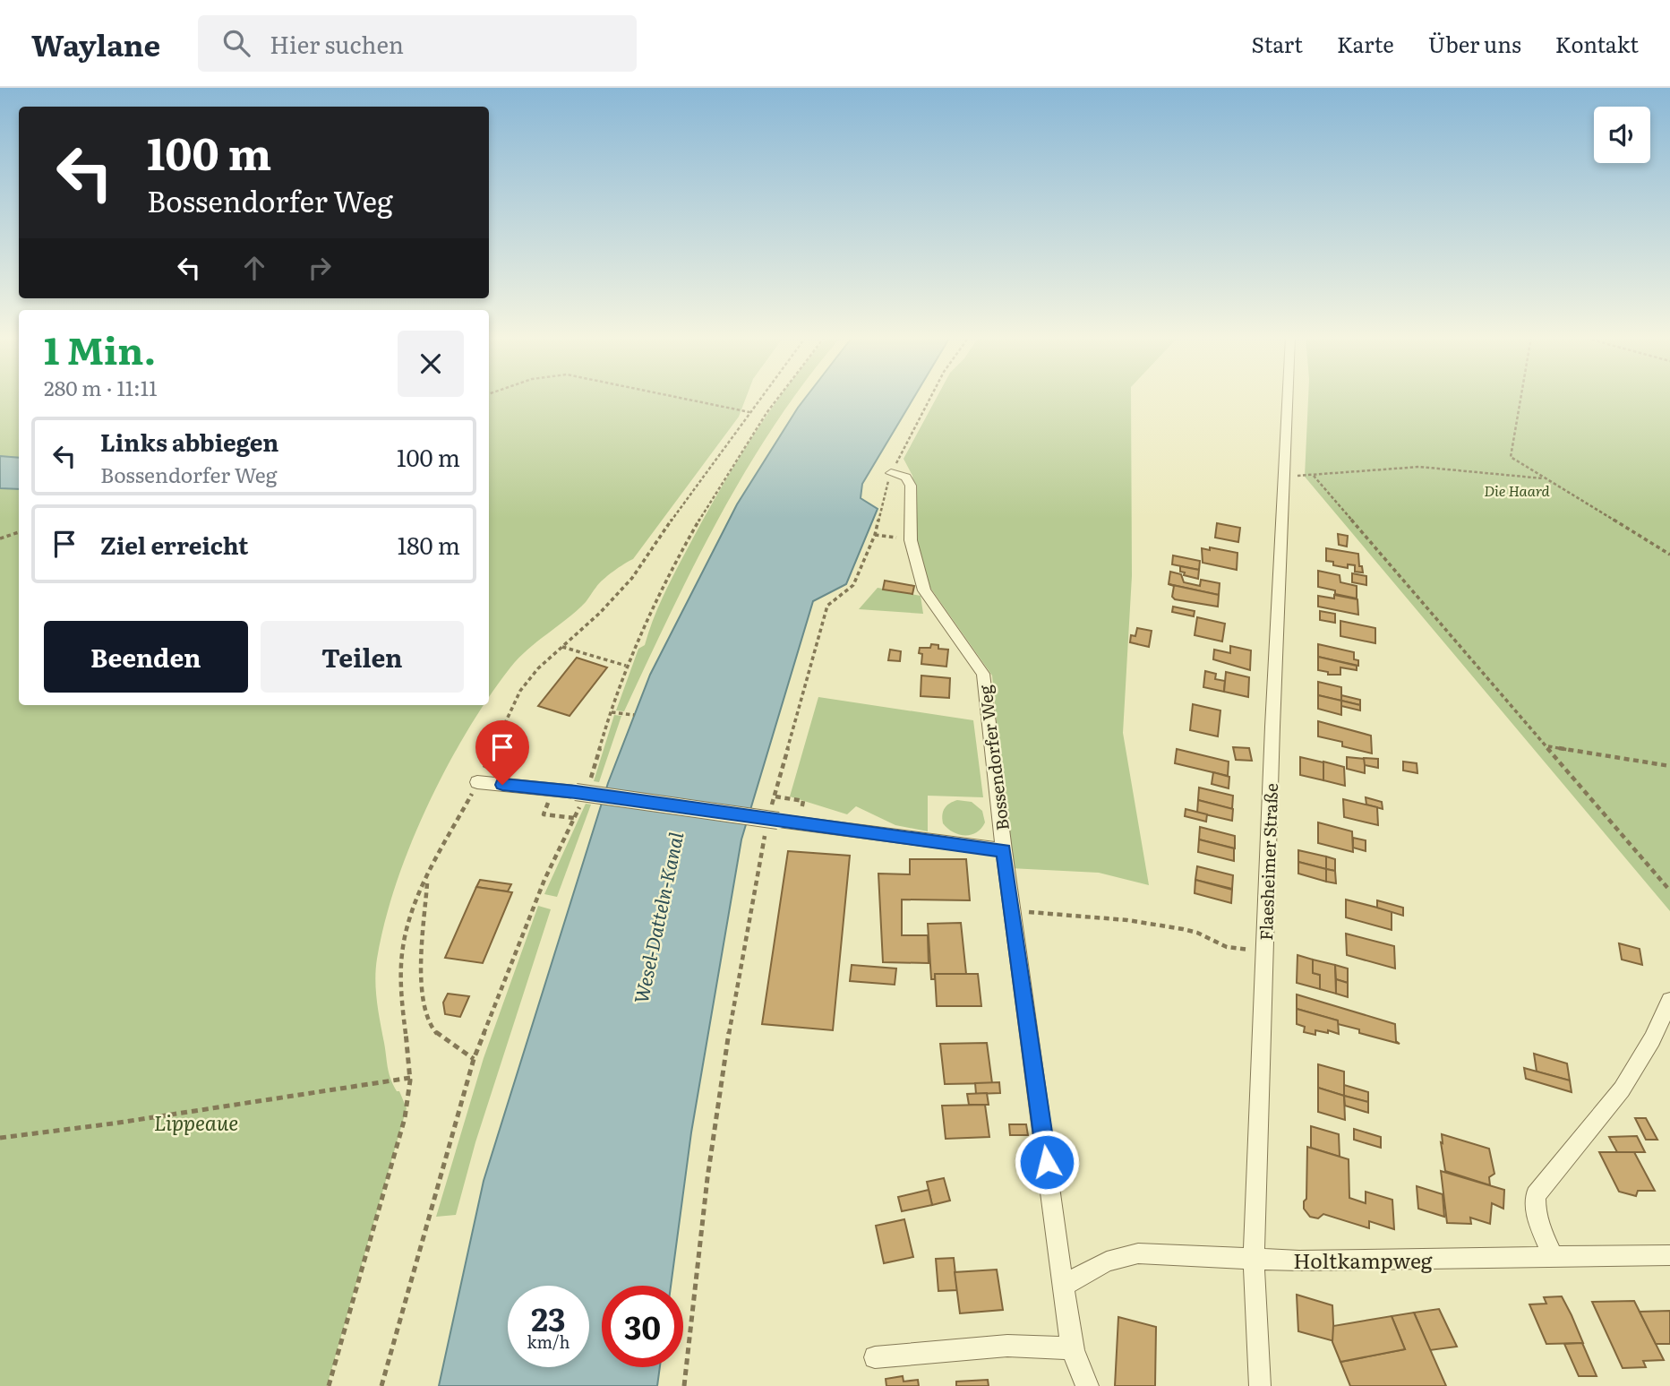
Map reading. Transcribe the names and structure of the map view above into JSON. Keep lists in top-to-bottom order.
{
  "streets": {
    "street": ["Bossendorfer Weg", "Flaesheimer Straße", "Holtkampweg"]
  },
  "crossings": [
    ["Bossendorfer Weg", "Holtkampweg"],
    ["Flaesheimer Straße", "Holtkampweg"]
  ],
  "water": ["Wesel-Datteln-Kanal"],
  "parks": ["Die Haard", "Lippeaue"],
  "page": {
    "header": "Waylane",
    "search": "Hier suchen",
    "nav": [
      "Start",
      "Karte",
      "Über uns",
      "Kontakt"
    ],
    "turn": ["100 m", "Bossendorfer Weg"],
    "heading": ["1 Min.", "280 m · 11:11"],
    "list": [
      {
        "name": "Links abbiegen",
        "note": "Bossendorfer Weg",
        "value": "100 m"
      },
      {
        "name": "Ziel erreicht",
        "value": "180 m"
      }
    ],
    "buttons": ["Beenden", "Teilen"],
    "speed": "23 km/h",
    "limit": "30"
  }
}
